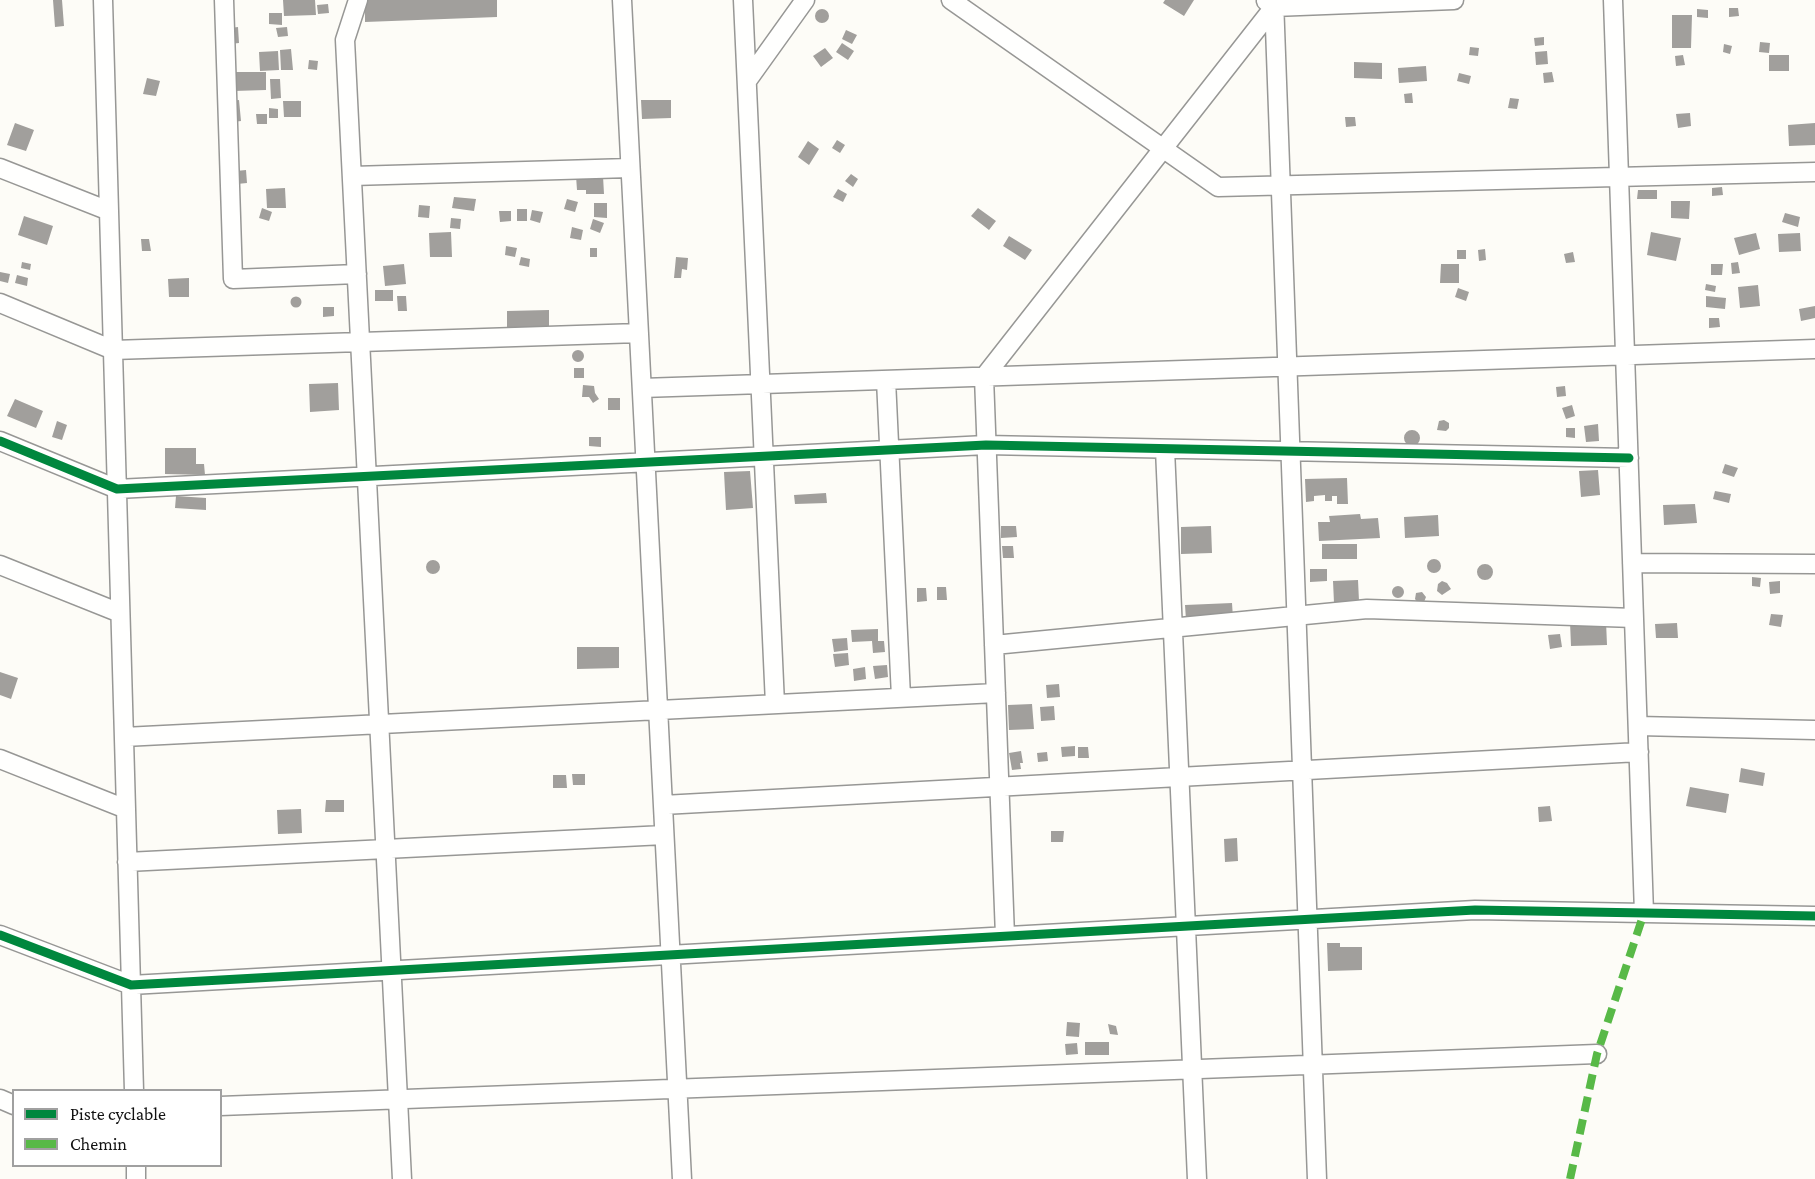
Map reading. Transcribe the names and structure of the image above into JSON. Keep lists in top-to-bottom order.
{
  "legend": ["Piste cyclable", "Chemin"]
}
